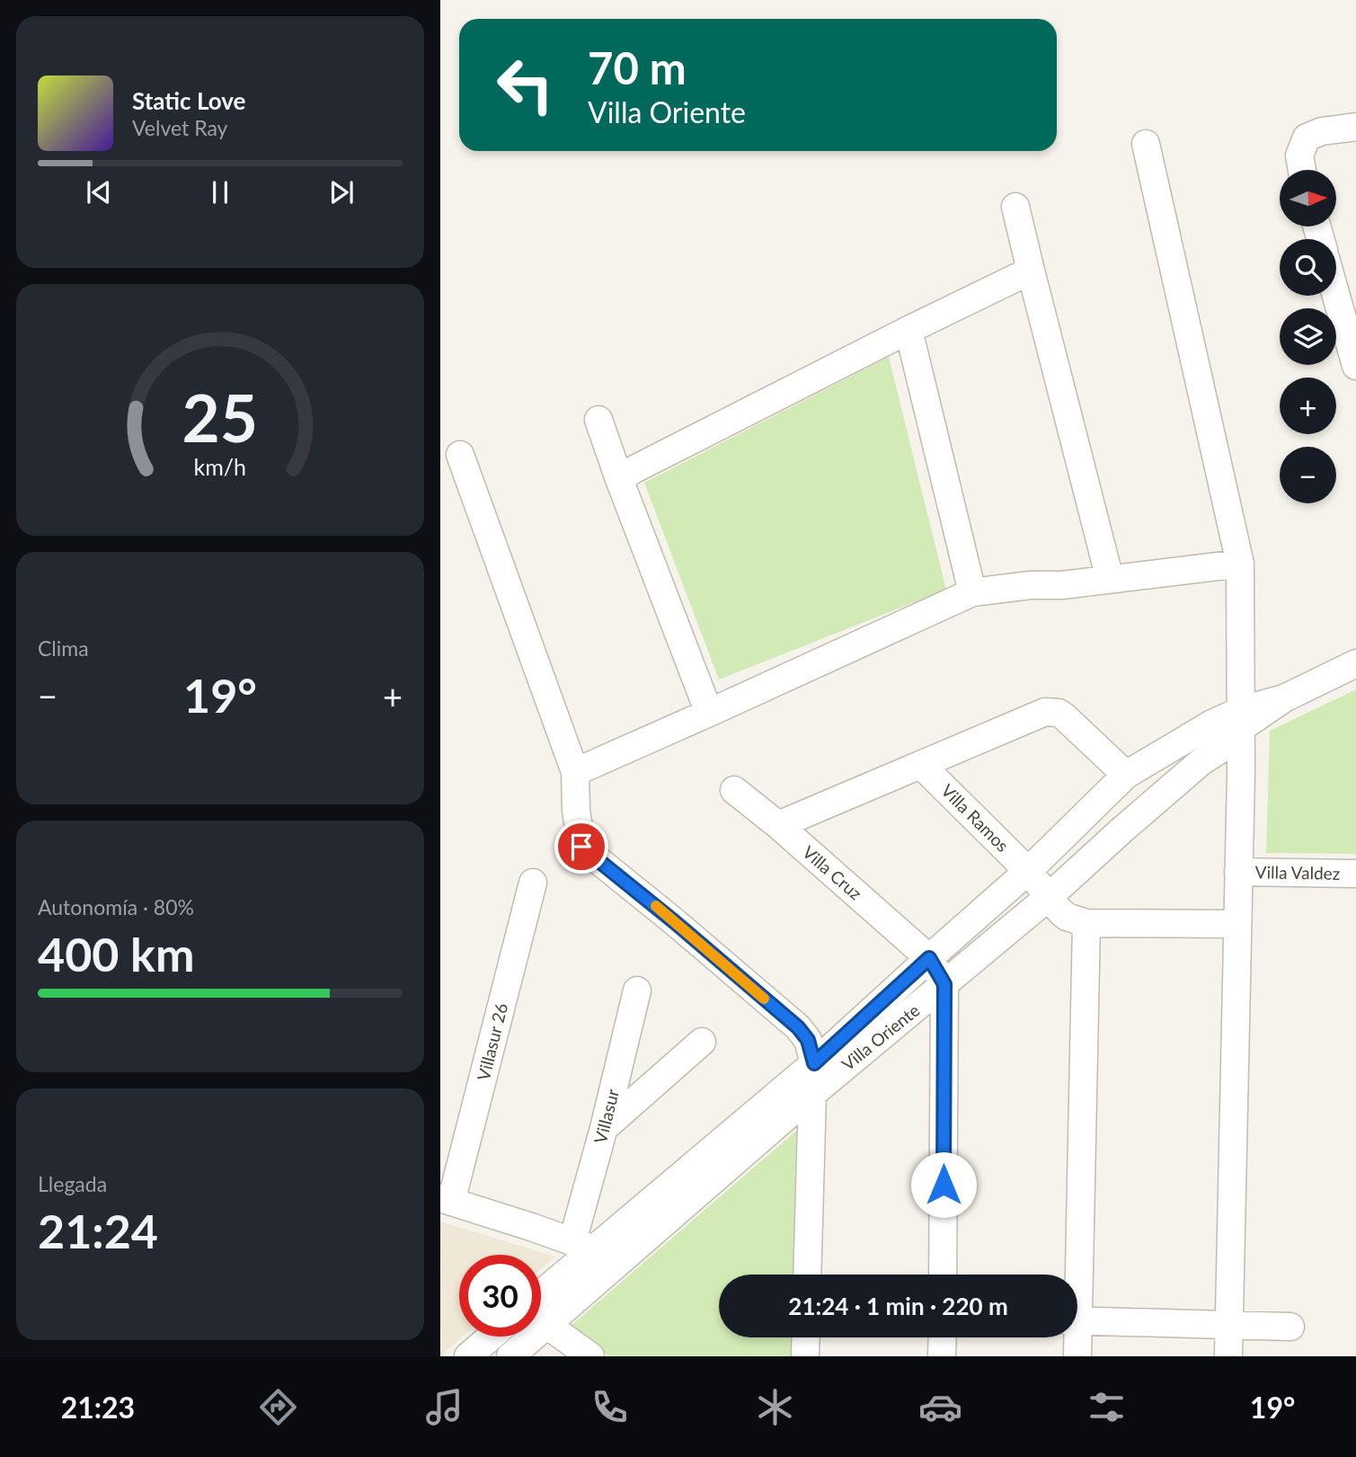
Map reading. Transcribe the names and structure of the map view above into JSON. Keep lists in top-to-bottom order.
{
  "streets": {
    "street": [
      "Villa Ramos",
      "Villa Cruz",
      "Villa Valdez",
      "Villa Oriente",
      "Villasur 26",
      "Villasur"
    ]
  },
  "crossings": [
    ["Villa Ramos", "Villa Oriente"],
    ["Villa Cruz", "Villa Oriente"],
    ["Villa Oriente", "Villasur"]
  ],
  "north": "right",
  "page": {
    "turn": ["70 m", "Villa Oriente"],
    "song": ["Static Love", "Velvet Ray"],
    "map_buttons": ["+", "−"],
    "tile": [
      "Clima",
      ["Autonomía · 80%", "400 km"],
      ["Llegada", "21:24"]
    ],
    "heat": ["−", "19°", "+"],
    "limit": "30",
    "trip": "21:24 · 1 min · 220 m",
    "tabs": ["21:23", "19°"],
    "gauge": ["25", "km/h"]
  }
}
